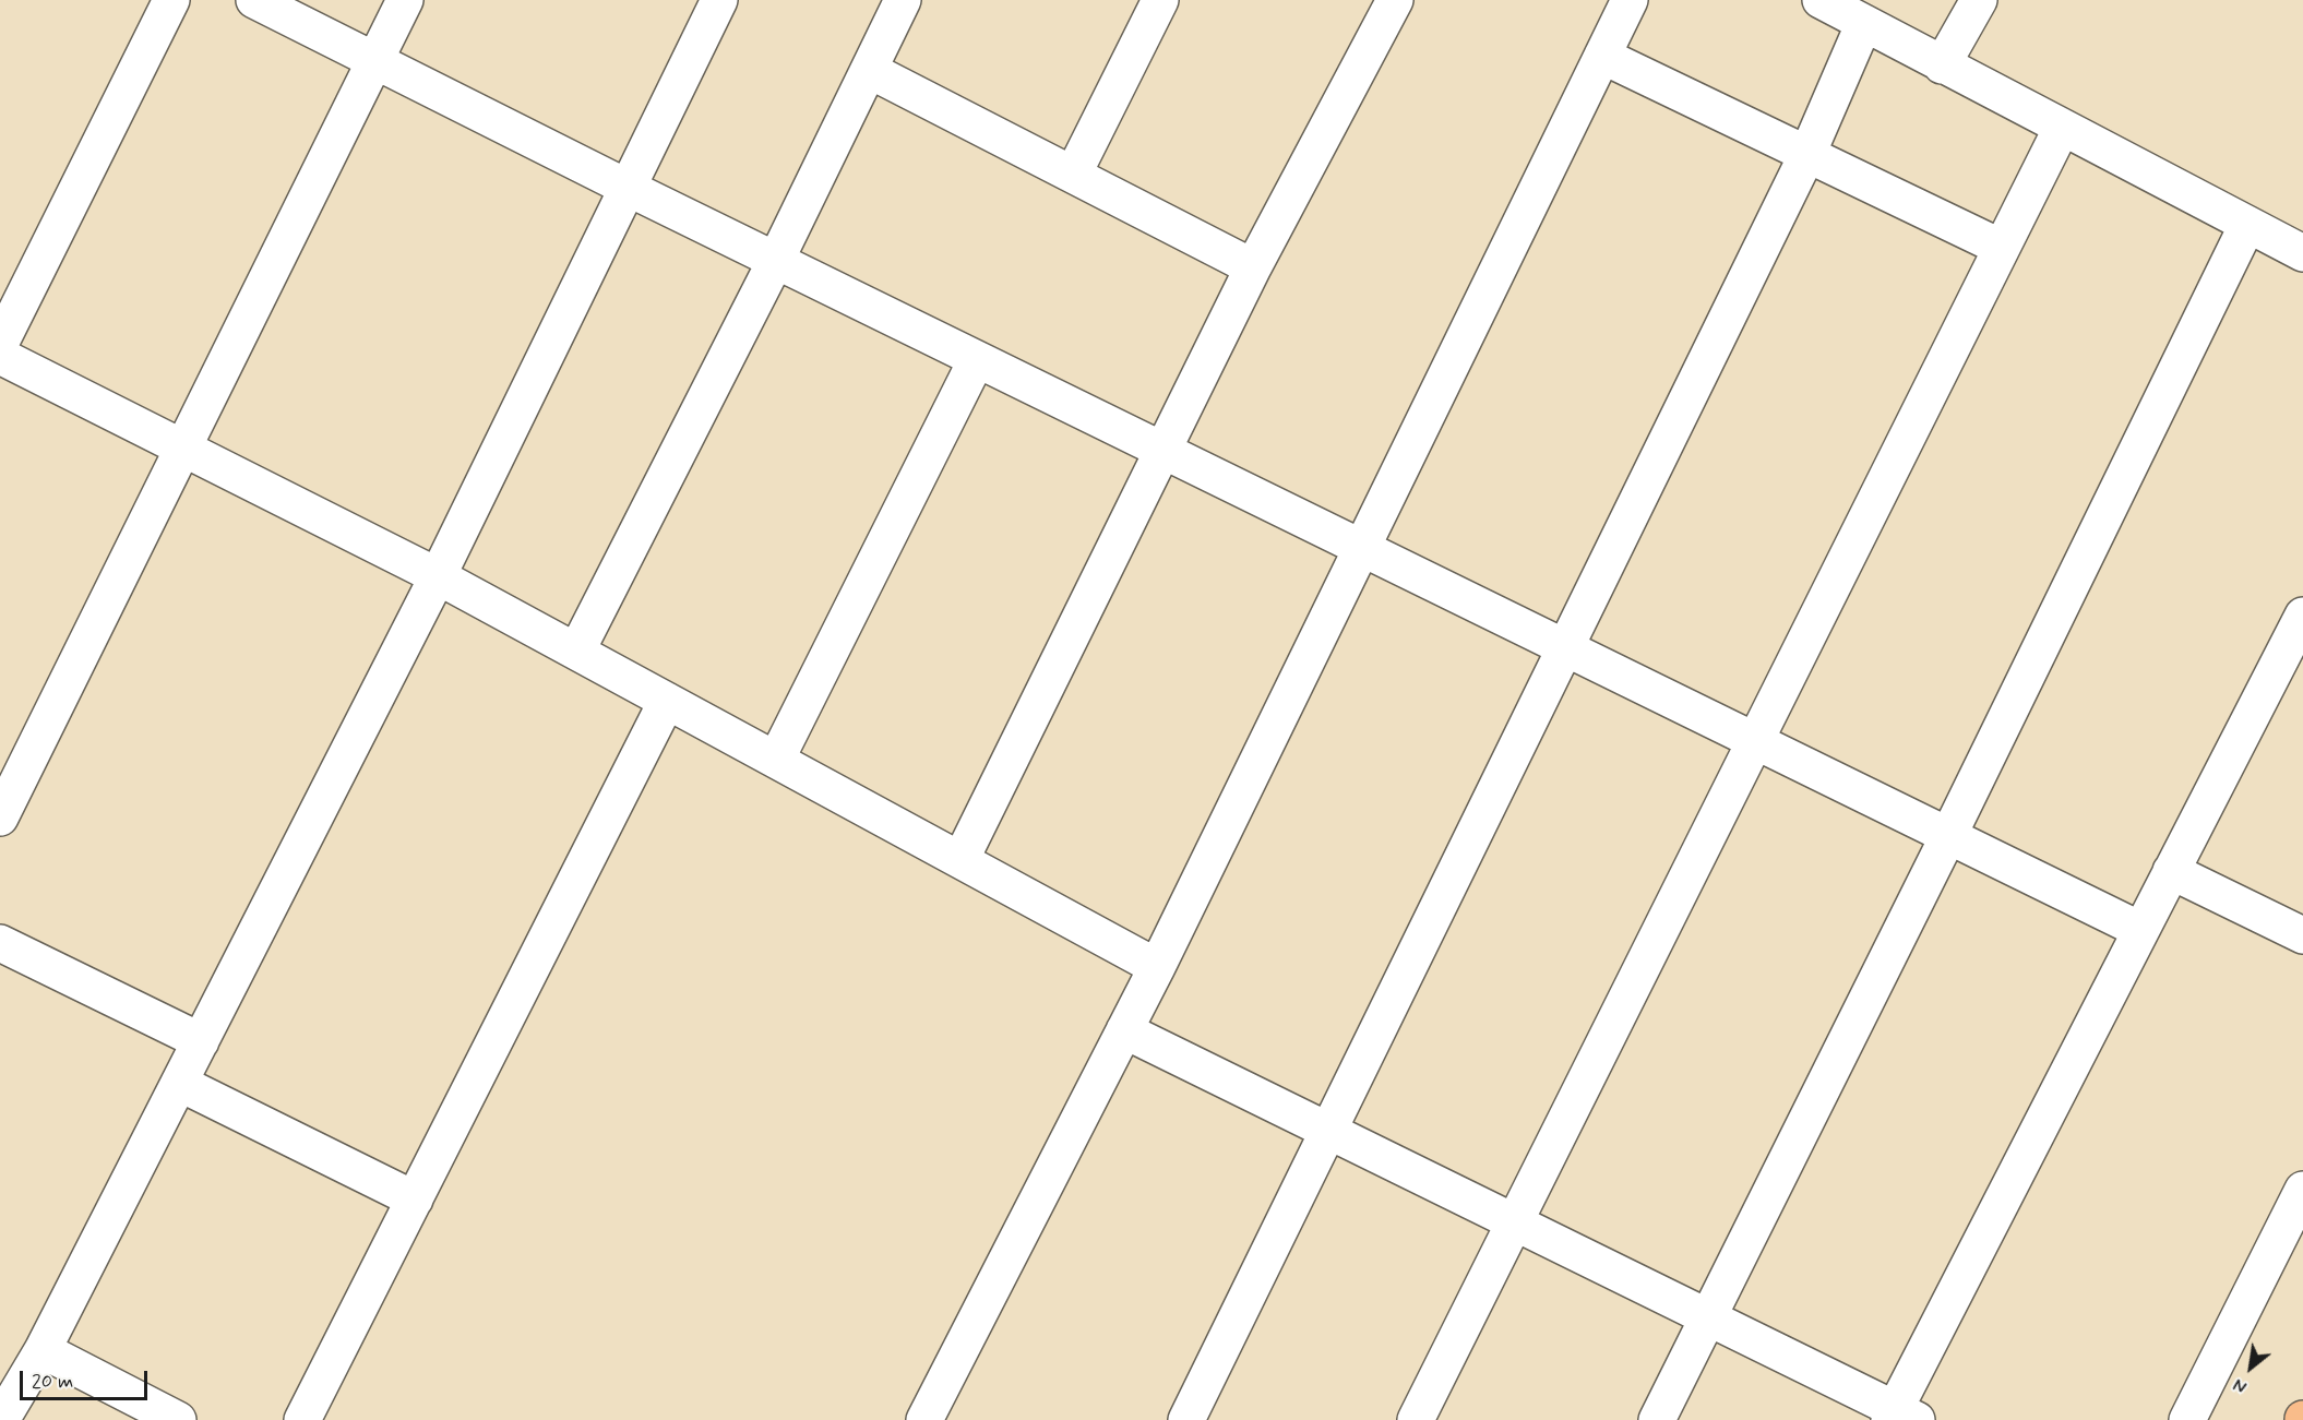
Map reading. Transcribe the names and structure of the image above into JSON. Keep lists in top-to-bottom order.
{
  "scale_bar": "20 m",
  "north": "bottom left"
}
